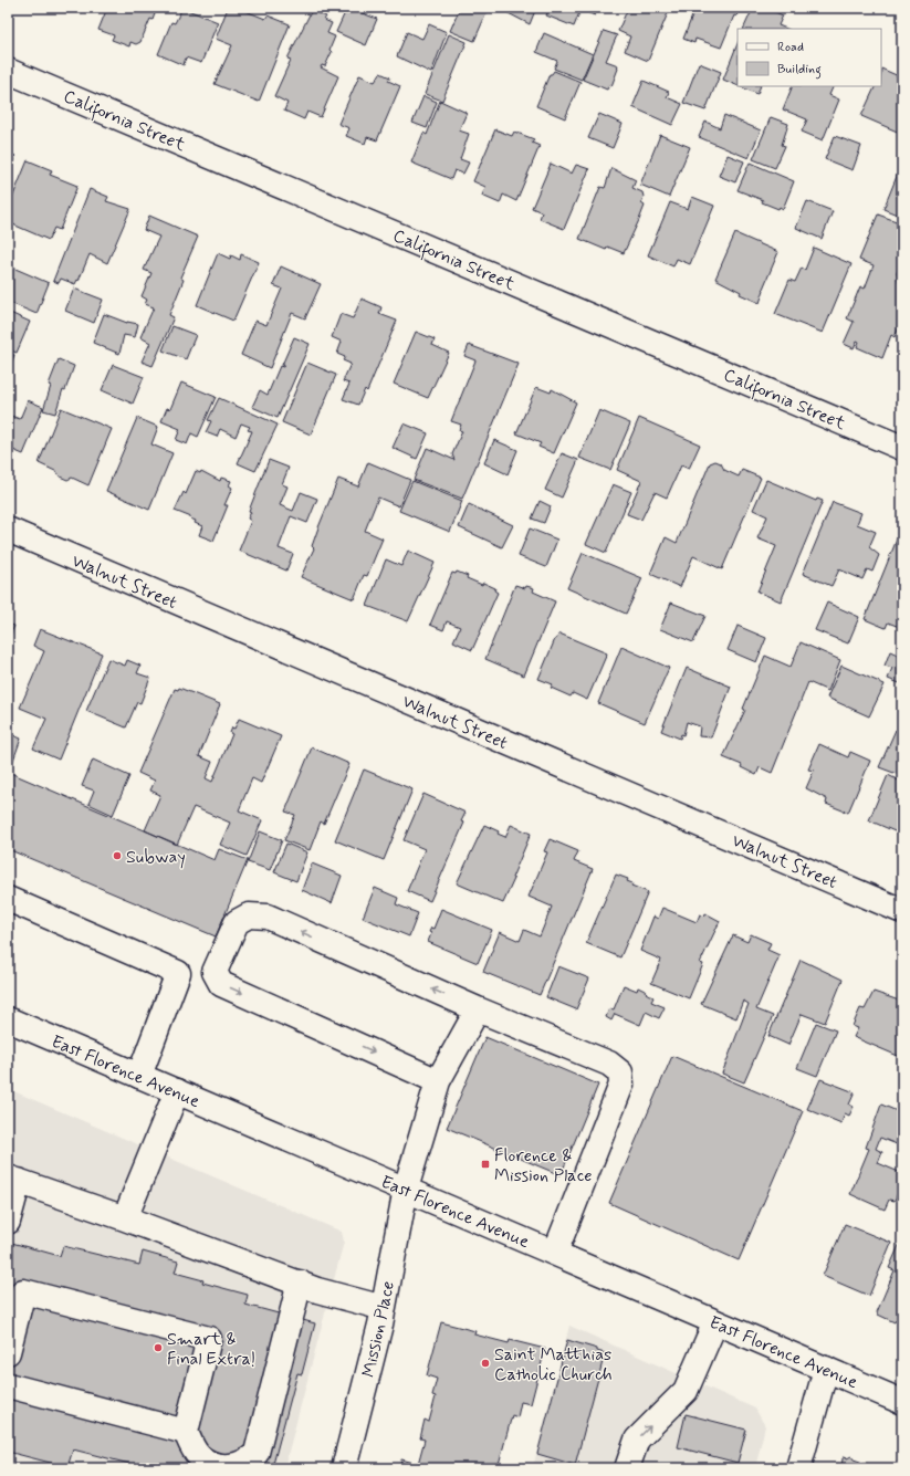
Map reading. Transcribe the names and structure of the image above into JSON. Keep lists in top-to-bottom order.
{
  "streets": {
    "street": [
      "California Street",
      "Walnut Street",
      "East Florence Avenue",
      "Mission Place"
    ]
  },
  "crossings": [
    ["East Florence Avenue", "Mission Place"]
  ],
  "places": {
    "other": ["Subway", "Smart & Final Extra!", "Saint Matthias Catholic Church"],
    "transit": ["Florence & Mission Place"]
  },
  "legend": ["Road", "Building"]
}
